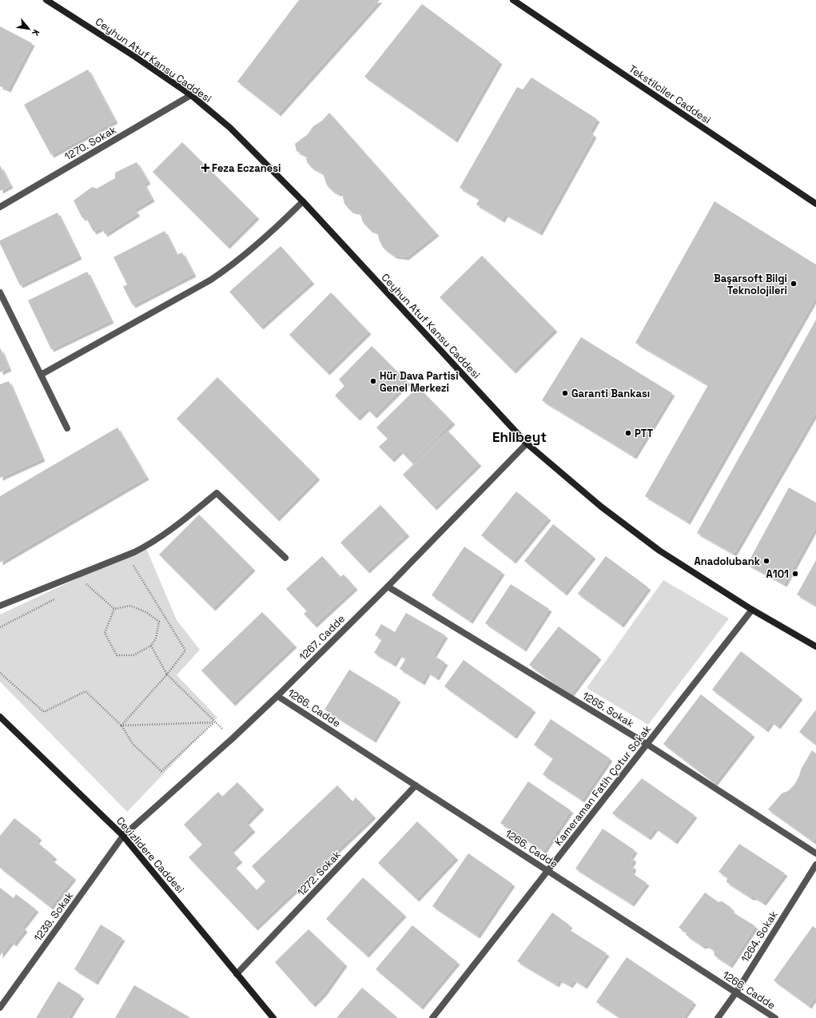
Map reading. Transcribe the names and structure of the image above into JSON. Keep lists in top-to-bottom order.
{
  "streets": {
    "main road": ["Ceyhun Atuf Kansu Caddesi", "Tekstilciler Caddesi", "Cevizlidere Caddesi"],
    "street": [
      "1270. Sokak",
      "1267. Cadde",
      "1266. Cadde",
      "1265. Sokak",
      "Kameraman Fatih Çotur Sokak",
      "1272. Sokak",
      "1239. Sokak",
      "1264. Sokak"
    ]
  },
  "crossings": [
    ["Ceyhun Atuf Kansu Caddesi", "1270. Sokak"],
    ["Ceyhun Atuf Kansu Caddesi", "1267. Cadde"],
    ["Ceyhun Atuf Kansu Caddesi", "Kameraman Fatih Çotur Sokak"],
    ["1267. Cadde", "1266. Cadde"],
    ["1267. Cadde", "1265. Sokak"],
    ["1267. Cadde", "Cevizlidere Caddesi"],
    ["1267. Cadde", "1239. Sokak"],
    ["1266. Cadde", "Kameraman Fatih Çotur Sokak"],
    ["1266. Cadde", "1272. Sokak"],
    ["1266. Cadde", "1264. Sokak"],
    ["1265. Sokak", "Kameraman Fatih Çotur Sokak"],
    ["Cevizlidere Caddesi", "1272. Sokak"],
    ["Cevizlidere Caddesi", "1239. Sokak"]
  ],
  "districts": ["Ehlibeyt"],
  "places": {
    "health": ["Feza Eczanesi"],
    "other": [
      "Başarsoft Bilgi Teknolojileri",
      "Hür Dava Partisi Genel Merkezi",
      "Garanti Bankası",
      "PTT",
      "Anadolubank",
      "A101"
    ]
  },
  "north": "bottom right"
}
